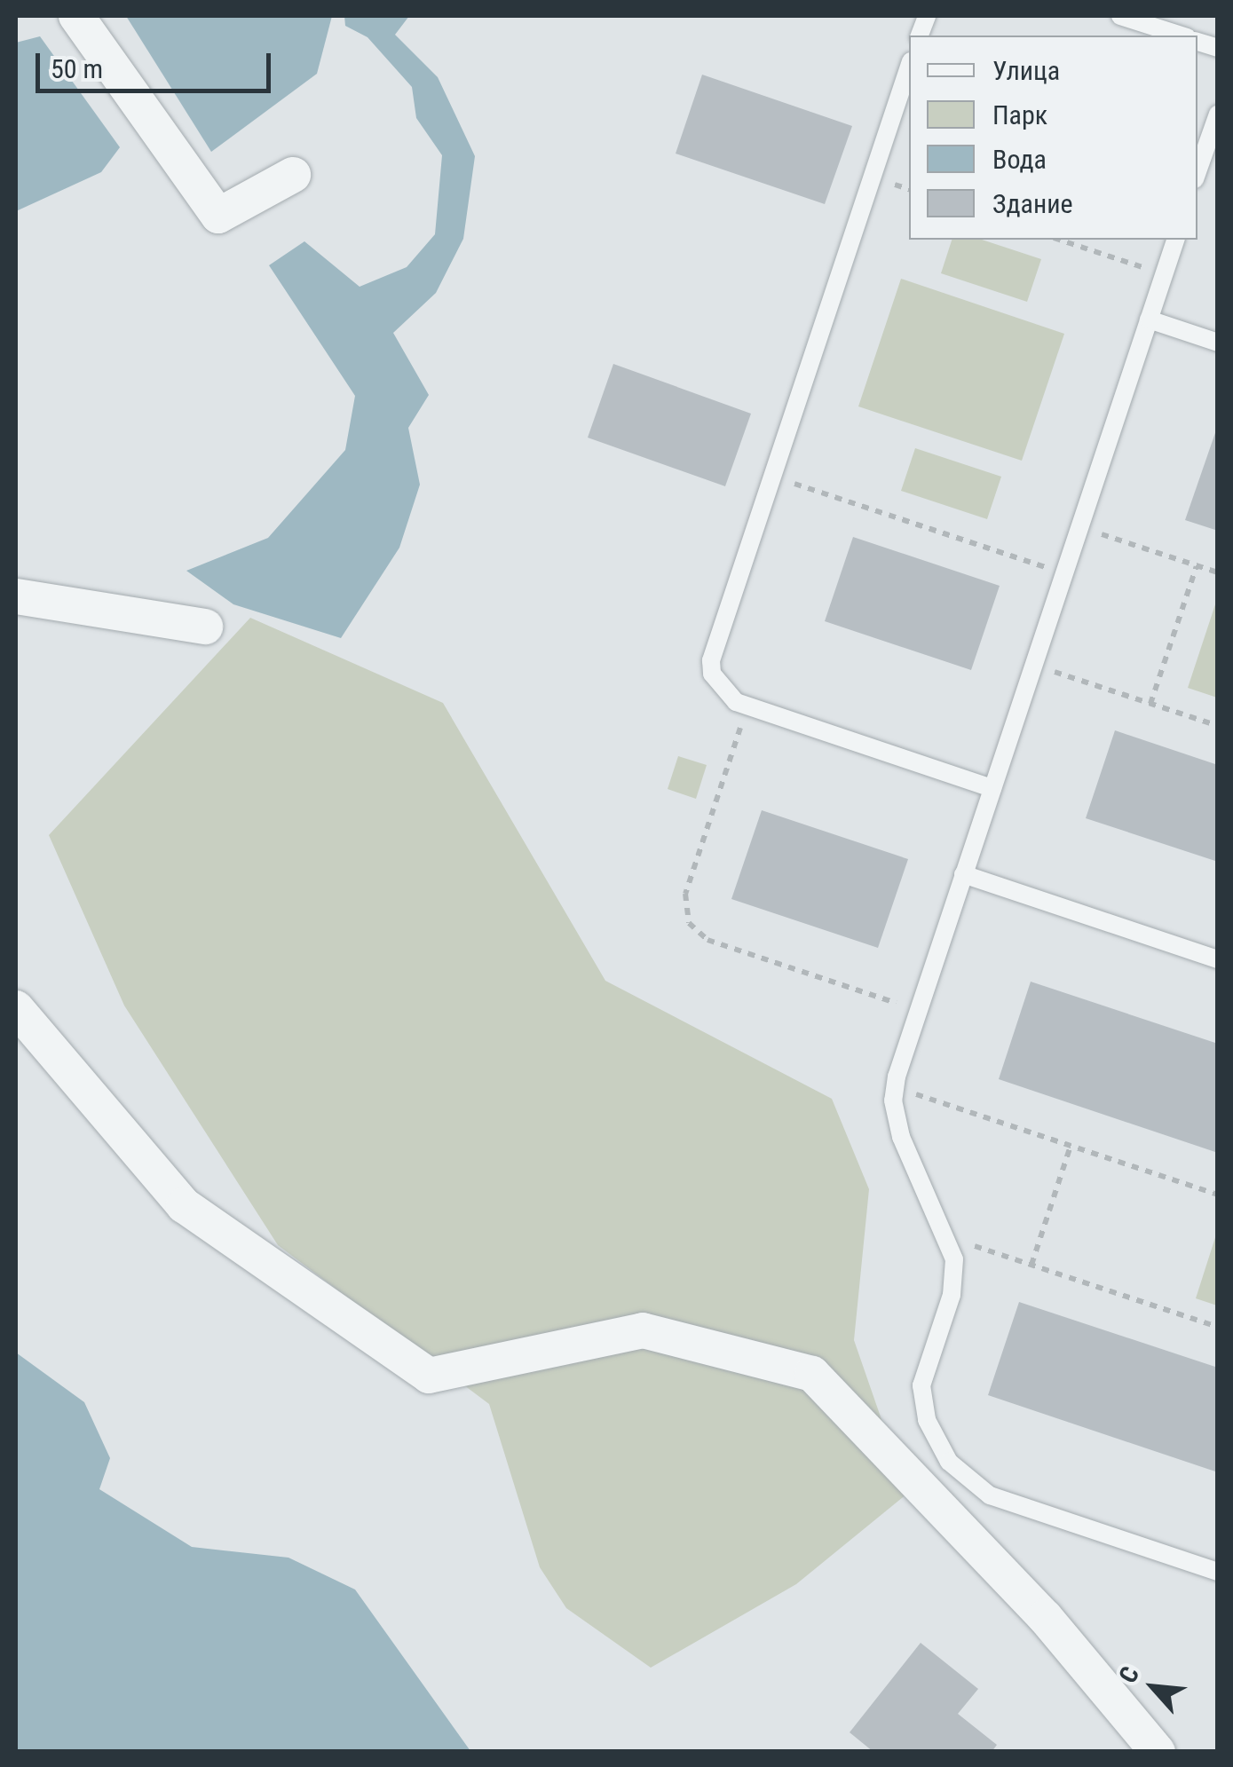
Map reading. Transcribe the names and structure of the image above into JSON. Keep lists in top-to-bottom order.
{
  "legend": [
    "Улица",
    "Парк",
    "Вода",
    "Здание"
  ],
  "scale_bar": "50 m",
  "north": "top left"
}
